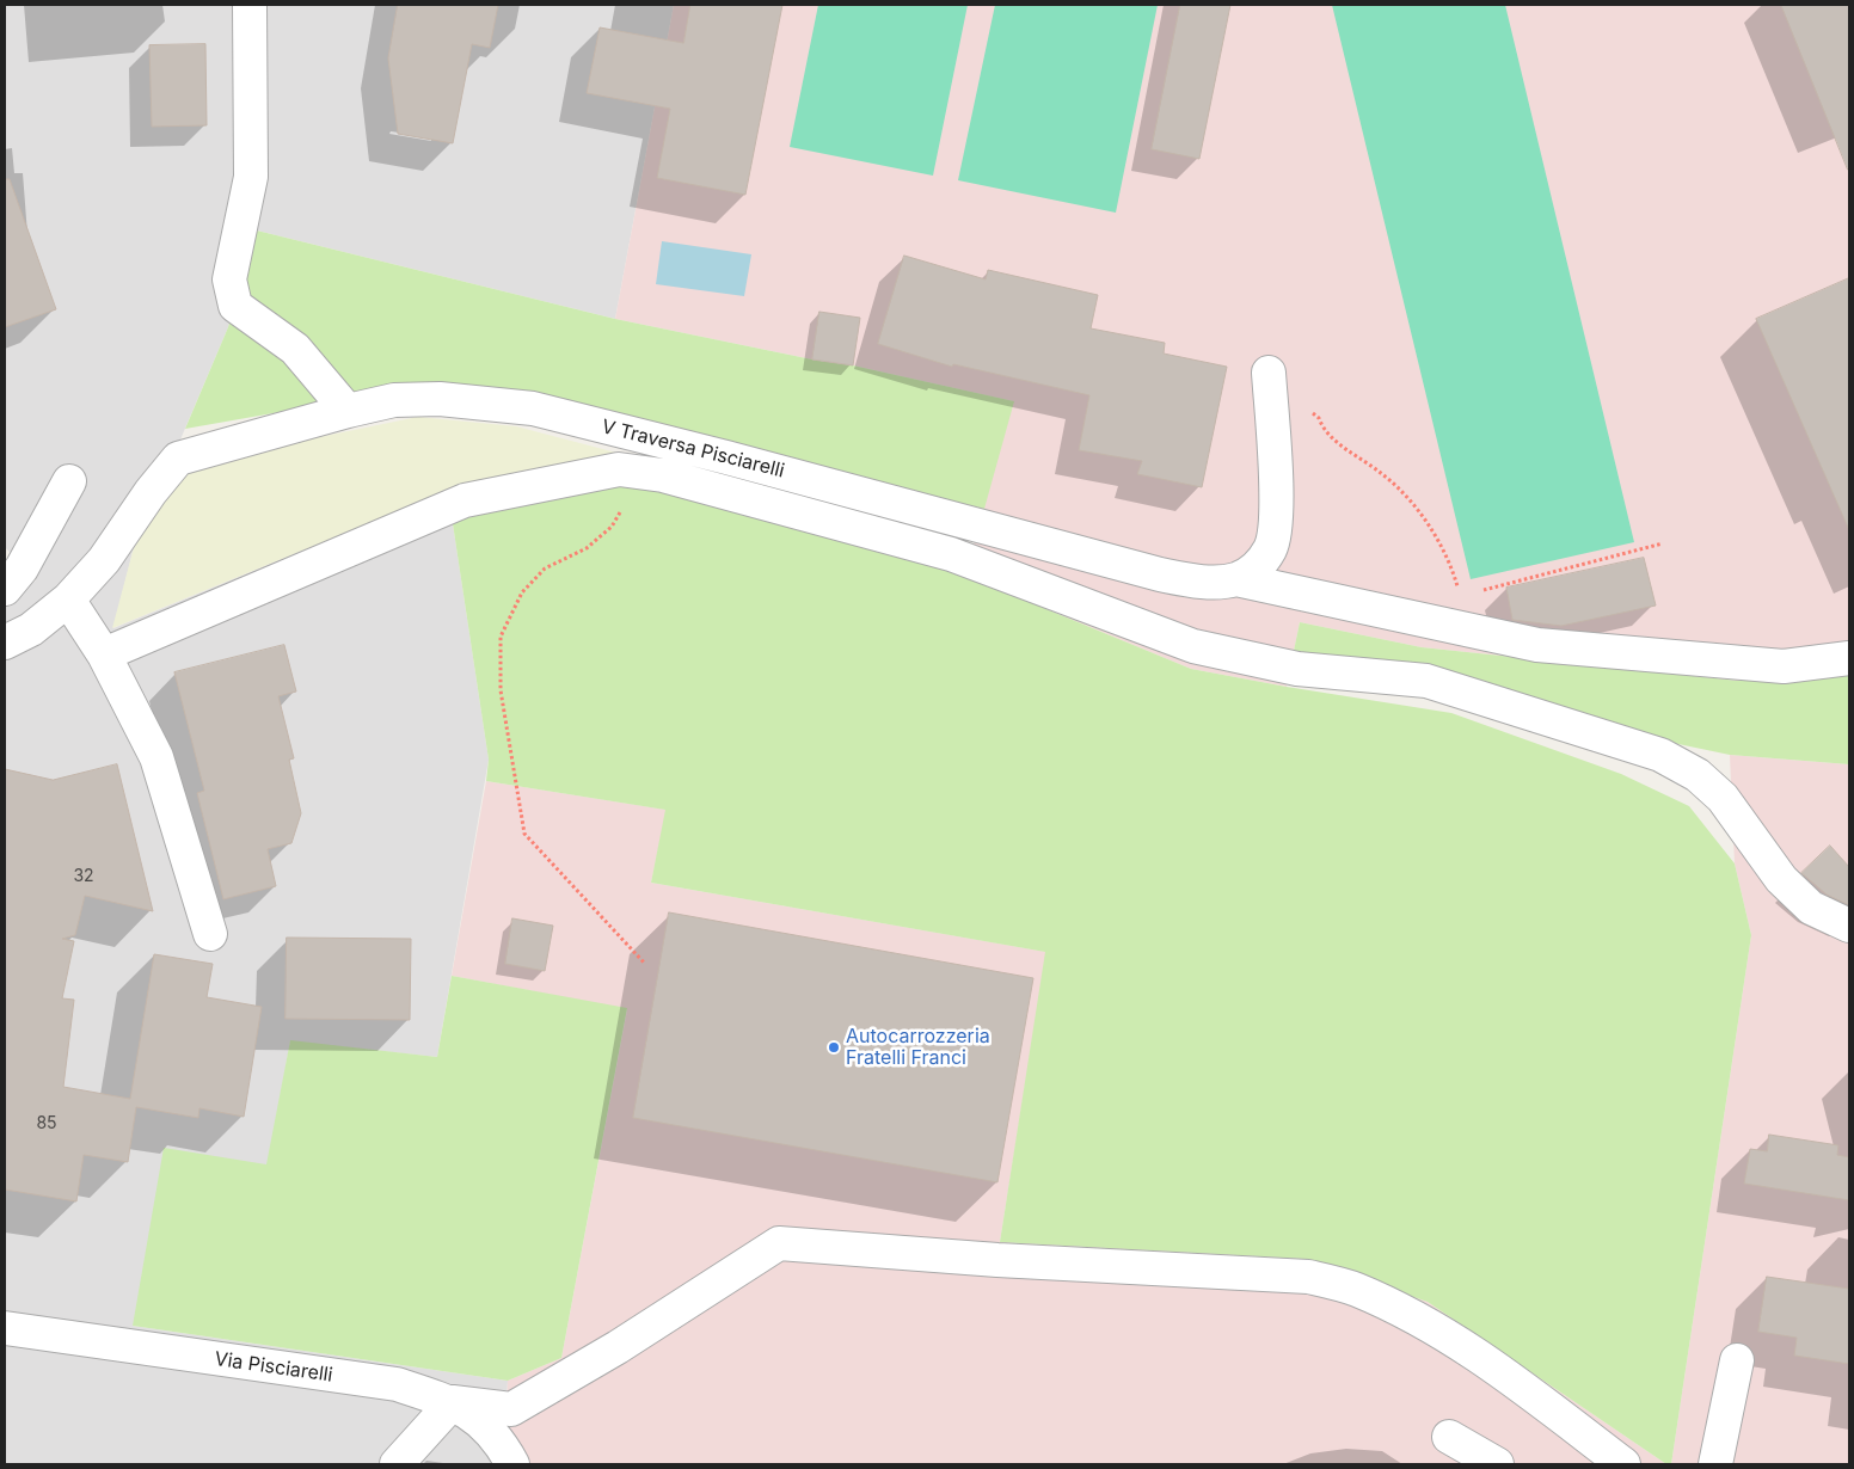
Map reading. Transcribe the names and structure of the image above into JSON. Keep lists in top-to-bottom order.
{
  "streets": {
    "street": ["V Traversa Pisciarelli", "Via Pisciarelli"]
  },
  "places": ["Autocarrozzeria Fratelli Franci"],
  "house_numbers": ["32", "85"]
}
